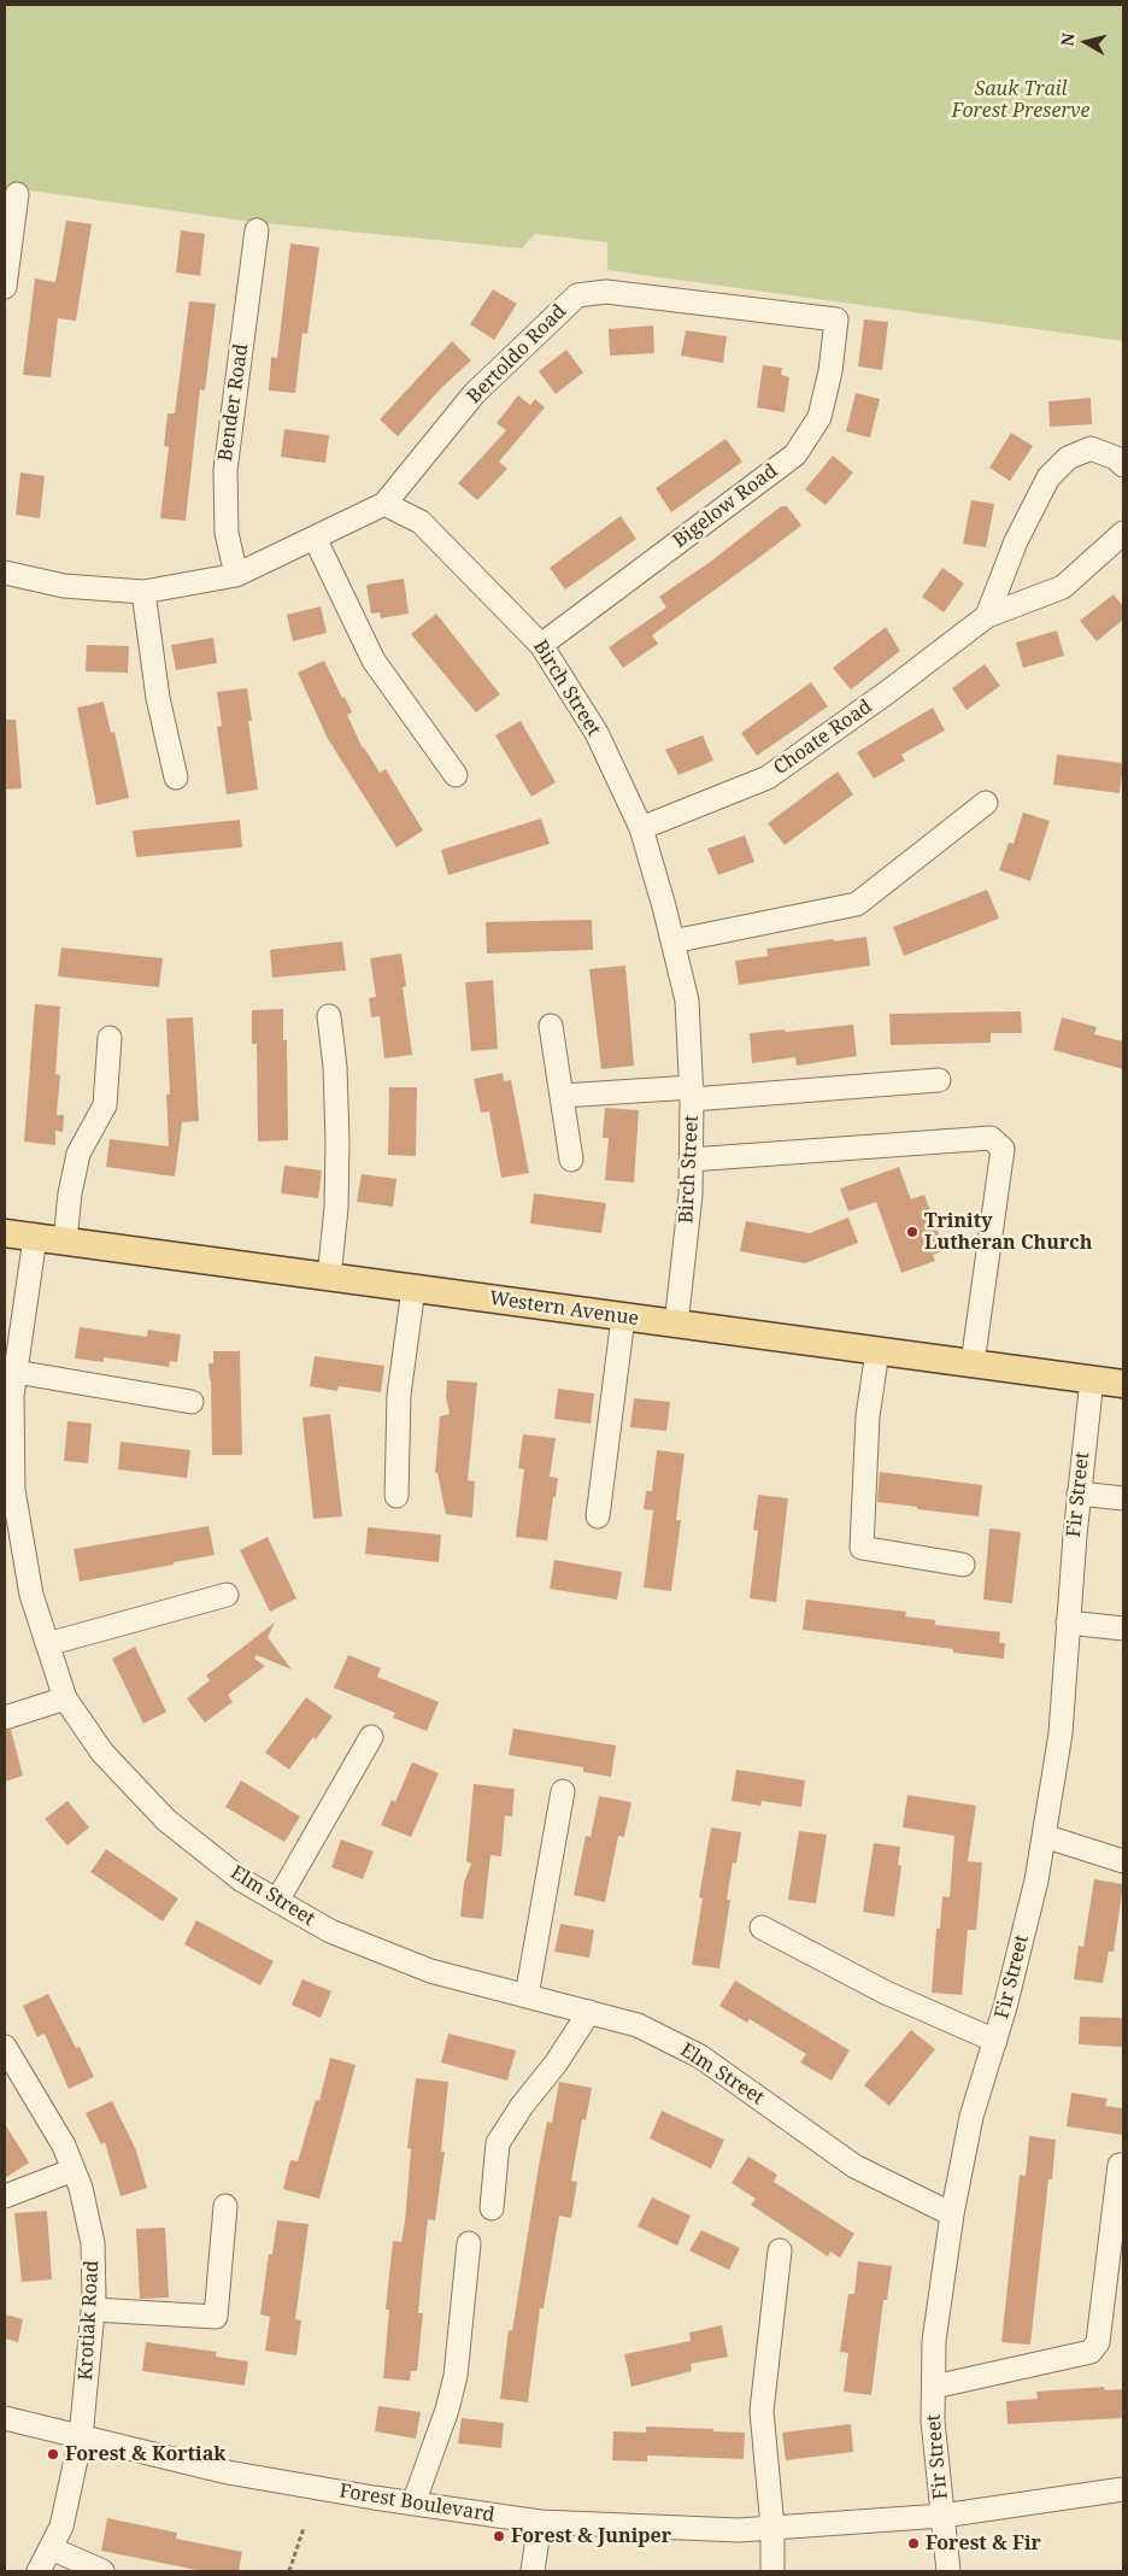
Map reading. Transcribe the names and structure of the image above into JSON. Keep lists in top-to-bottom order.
{
  "streets": {
    "main road": ["Western Avenue"],
    "street": [
      "Bertoldo Road",
      "Bender Road",
      "Bigelow Road",
      "Birch Street",
      "Choate Road",
      "Fir Street",
      "Elm Street",
      "Krotiak Road",
      "Forest Boulevard"
    ]
  },
  "crossings": [
    ["Bertoldo Road", "Bigelow Road"],
    ["Bertoldo Road", "Birch Street"],
    ["Bigelow Road", "Birch Street"],
    ["Birch Street", "Choate Road"],
    ["Birch Street", "Western Avenue"],
    ["Western Avenue", "Fir Street"],
    ["Western Avenue", "Elm Street"],
    ["Fir Street", "Elm Street"],
    ["Fir Street", "Forest Boulevard"],
    ["Krotiak Road", "Forest Boulevard"]
  ],
  "parks": ["Sauk Trail Forest Preserve"],
  "places": [
    "Trinity Lutheran Church",
    "Forest & Kortiak",
    "Forest & Juniper",
    "Forest & Fir"
  ],
  "north": "left"
}
